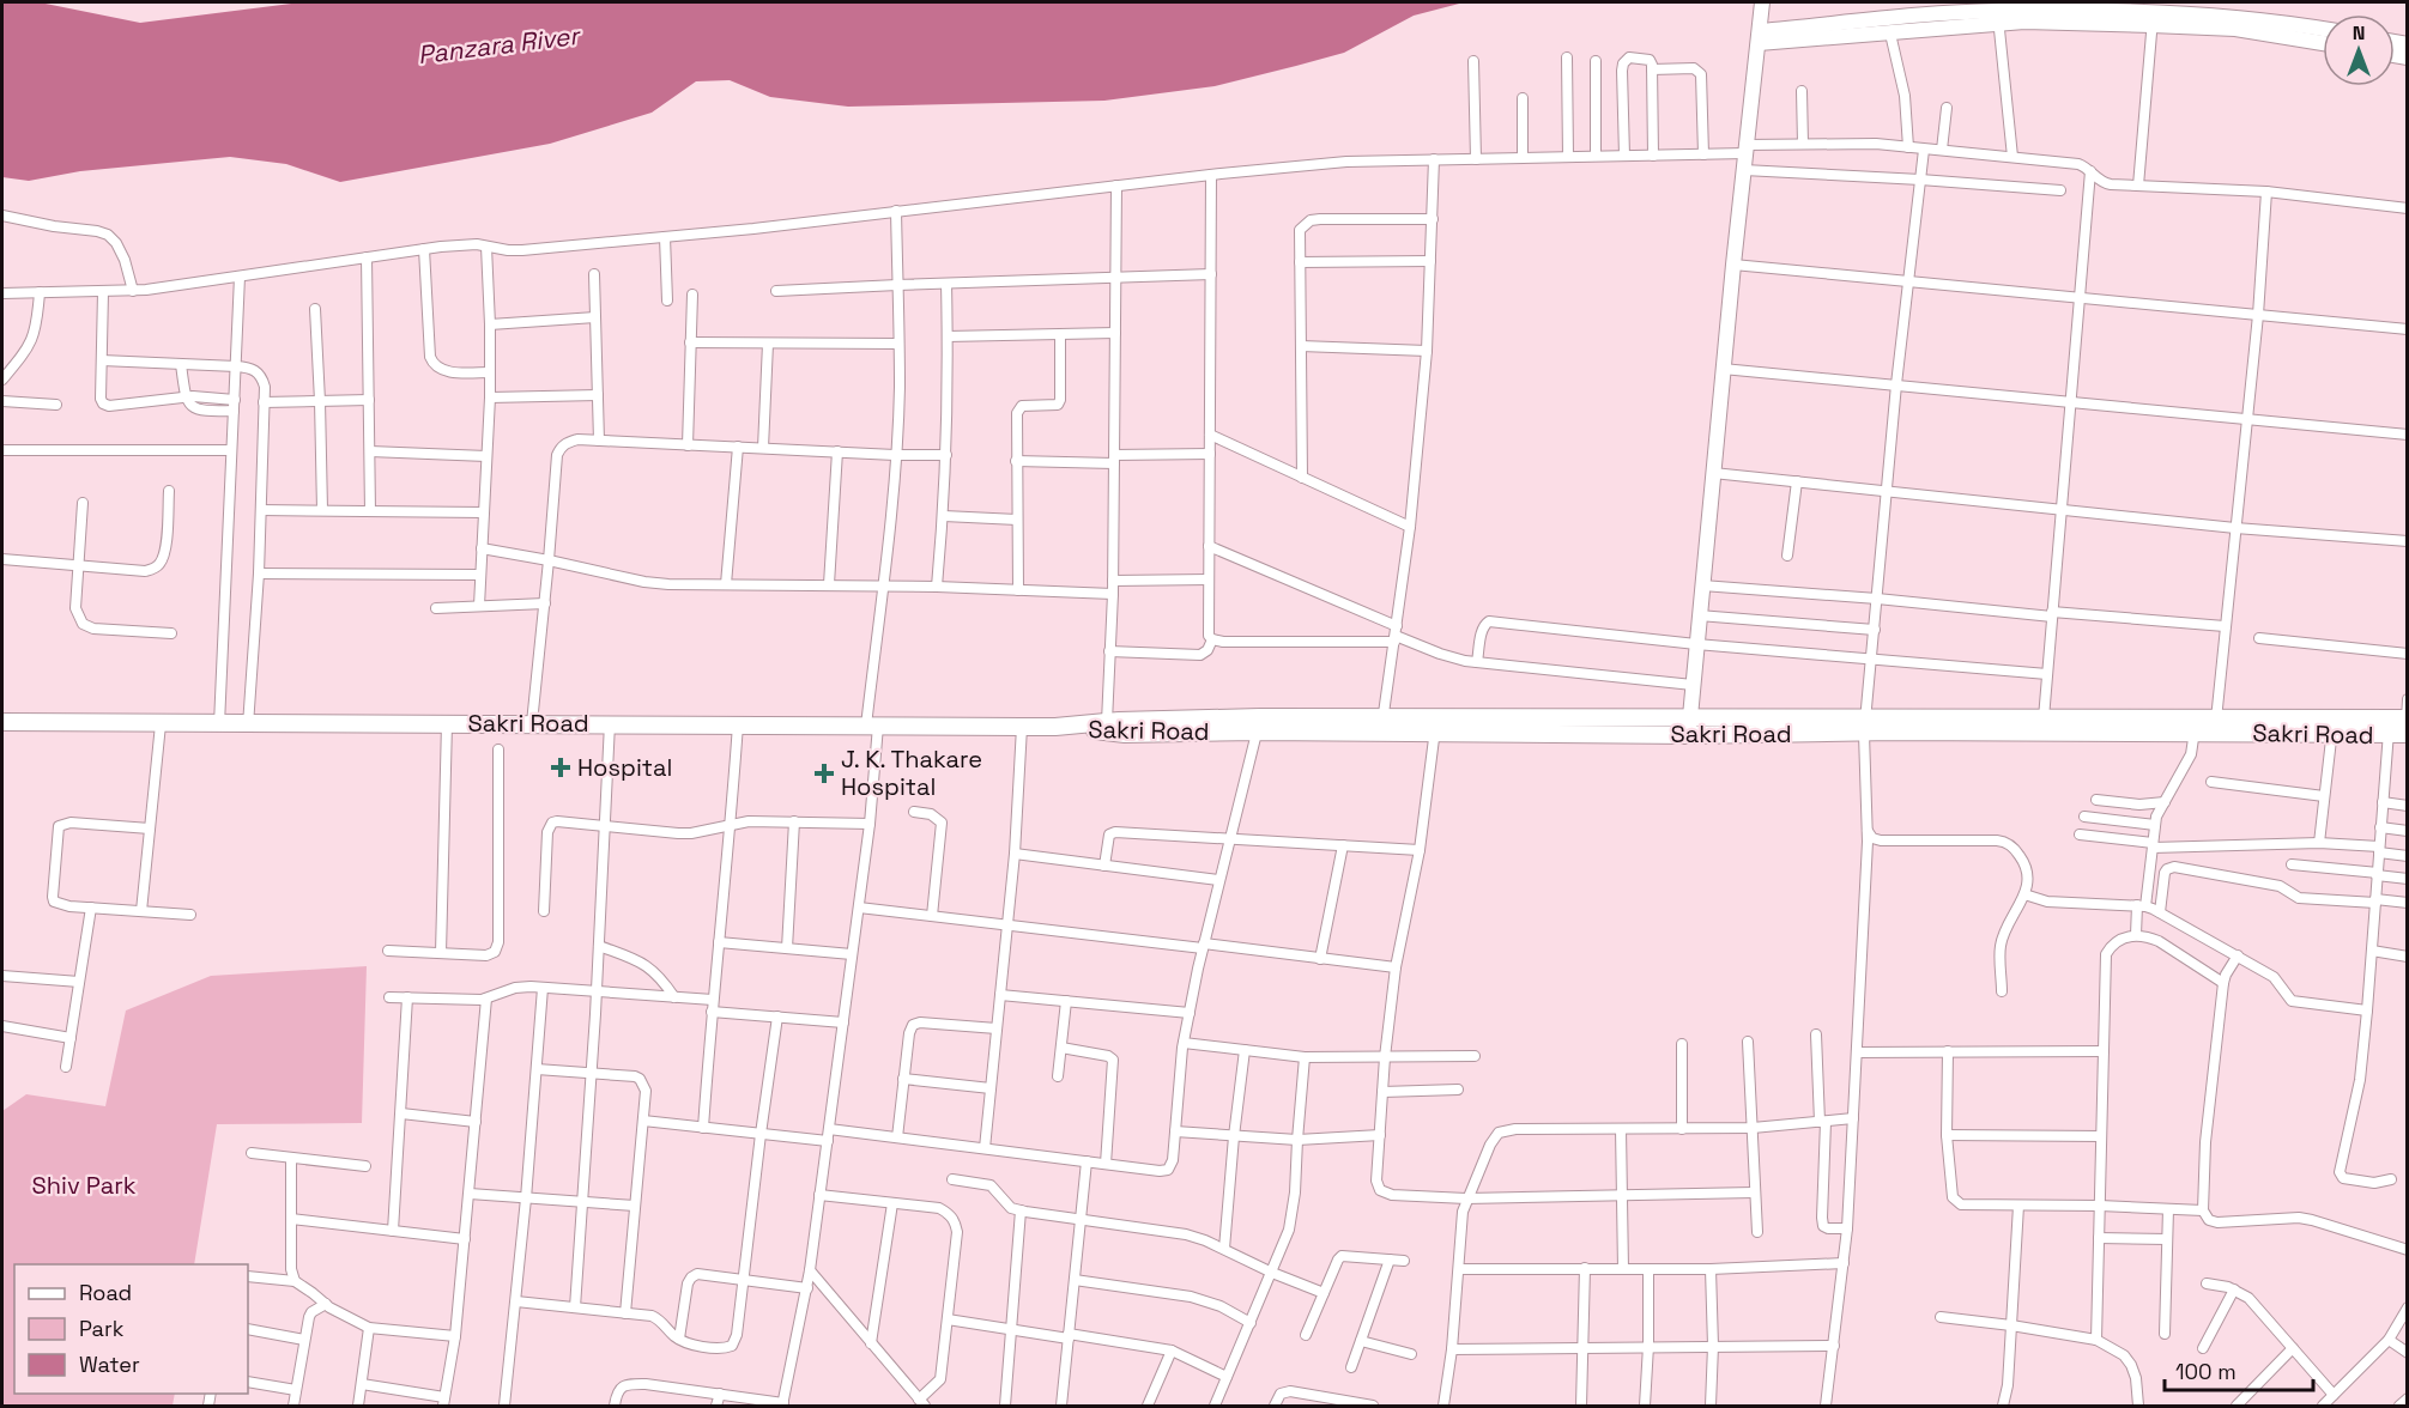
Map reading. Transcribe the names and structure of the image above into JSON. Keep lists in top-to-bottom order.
{
  "streets": {
    "main road": ["Sakri Road"]
  },
  "water": ["Panzara River"],
  "parks": ["Shiv Park"],
  "places": {
    "health": ["Hospital", "J. K. Thakare Hospital"]
  },
  "legend": ["Road", "Park", "Water"],
  "scale_bar": "100 m",
  "north": "top"
}
